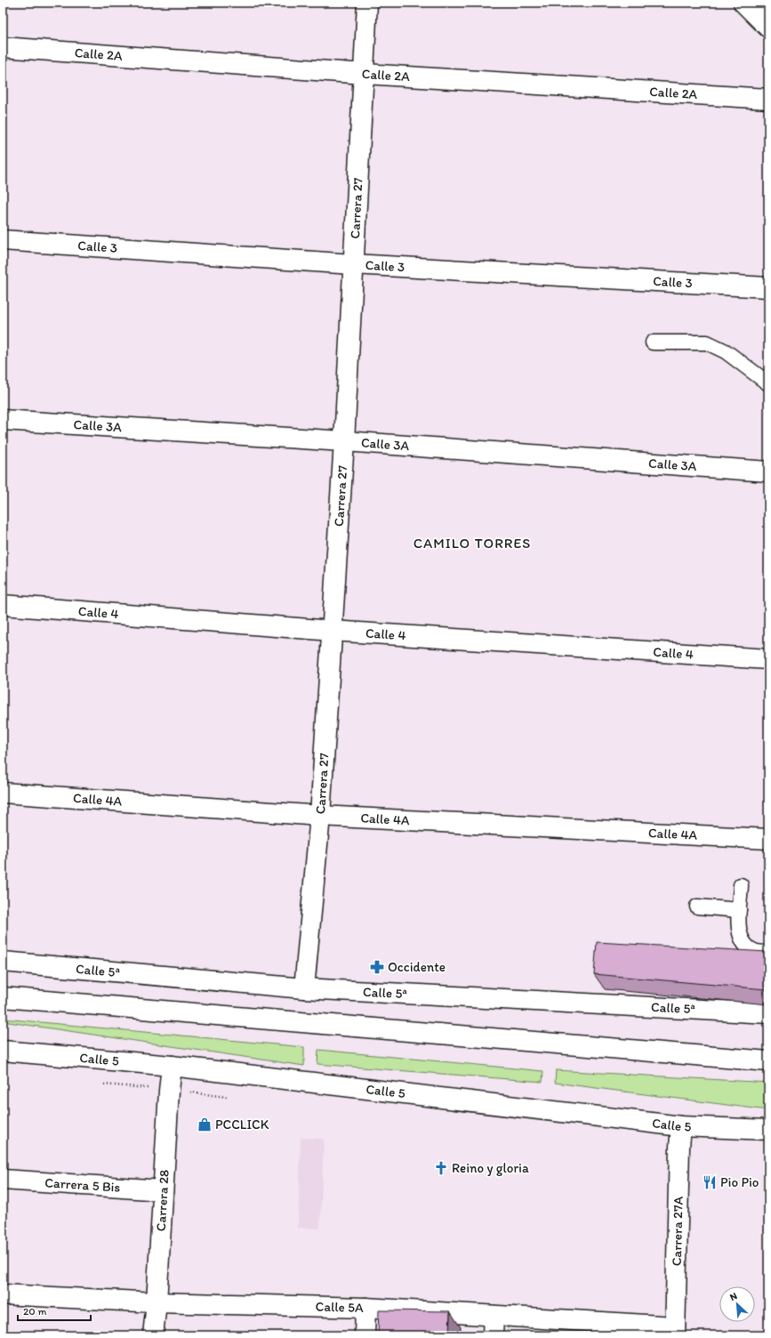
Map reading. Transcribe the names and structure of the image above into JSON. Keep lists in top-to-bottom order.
{
  "streets": {
    "street": [
      "Calle 2A",
      "Carrera 27",
      "Calle 3",
      "Calle 3A",
      "Calle 4",
      "Calle 4A",
      "Calle 5ª",
      "Calle 5",
      "Carrera 5 Bis",
      "Carrera 28",
      "Carrera 27A",
      "Calle 5A"
    ]
  },
  "crossings": [
    ["Calle 2A", "Carrera 27"],
    ["Carrera 27", "Calle 3"],
    ["Carrera 27", "Calle 3A"],
    ["Carrera 27", "Calle 4"],
    ["Carrera 27", "Calle 4A"],
    ["Carrera 27", "Calle 5ª"],
    ["Calle 5", "Carrera 28"],
    ["Calle 5", "Carrera 27A"],
    ["Carrera 5 Bis", "Carrera 28"],
    ["Carrera 28", "Calle 5A"],
    ["Carrera 27A", "Calle 5A"]
  ],
  "districts": ["CAMILO TORRES"],
  "places": {
    "pharmacy": ["Occidente"],
    "shop": ["PCCLICK"],
    "church": ["Reino y gloria"],
    "restaurant": ["Pio Pio"]
  },
  "scale_bar": "20 m",
  "north": "top left"
}
